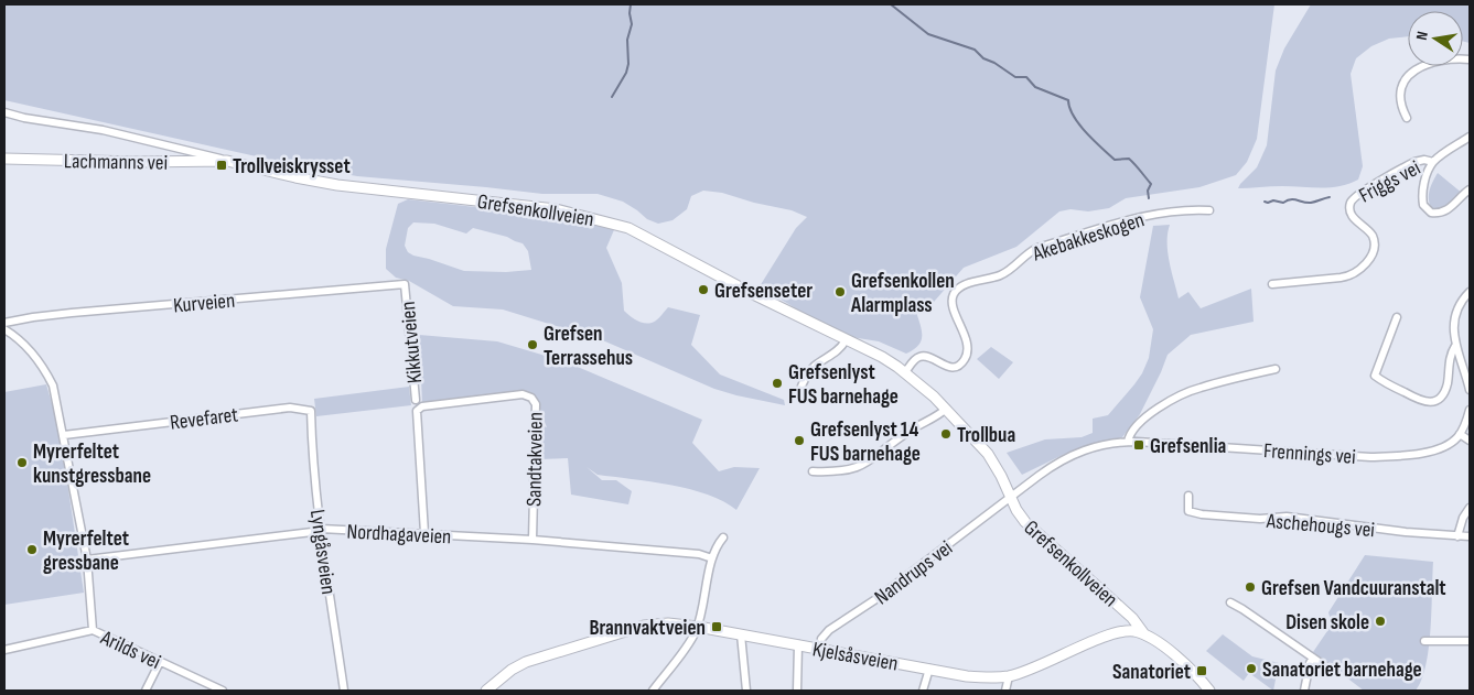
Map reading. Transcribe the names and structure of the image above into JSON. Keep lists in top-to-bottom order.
{
  "streets": {
    "street": [
      "Lachmanns vei",
      "Friggs vei",
      "Grefsenkollveien",
      "Akebakkeskogen",
      "Kurveien",
      "Kikkutveien",
      "Revefaret",
      "Frennings vei",
      "Sandtakveien",
      "Aschehougs vei",
      "Nordhagaveien",
      "Lyngåsveien",
      "Nandrups vei",
      "Arilds vei",
      "Kjelsåsveien"
    ]
  },
  "crossings": [
    ["Lachmanns vei", "Grefsenkollveien"],
    ["Grefsenkollveien", "Akebakkeskogen"],
    ["Grefsenkollveien", "Frennings vei"],
    ["Grefsenkollveien", "Nandrups vei"],
    ["Grefsenkollveien", "Kjelsåsveien"],
    ["Kurveien", "Kikkutveien"],
    ["Kikkutveien", "Sandtakveien"],
    ["Kikkutveien", "Nordhagaveien"],
    ["Revefaret", "Lyngåsveien"],
    ["Frennings vei", "Nandrups vei"],
    ["Sandtakveien", "Nordhagaveien"],
    ["Nordhagaveien", "Lyngåsveien"],
    ["Nandrups vei", "Kjelsåsveien"]
  ],
  "places": {
    "transit": [
      "Trollveiskrysset",
      "Grefsenlia",
      "Brannvaktveien",
      "Sanatoriet"
    ],
    "other": [
      "Grefsenseter",
      "Grefsenkollen Alarmplass",
      "Grefsen Terrassehus",
      "Grefsenlyst FUS barnehage",
      "Trollbua",
      "Grefsenlyst 14 FUS barnehage",
      "Myrerfeltet kunstgressbane",
      "Myrerfeltet gressbane",
      "Grefsen Vandcuuranstalt",
      "Disen skole",
      "Sanatoriet barnehage"
    ]
  },
  "north": "left"
}
